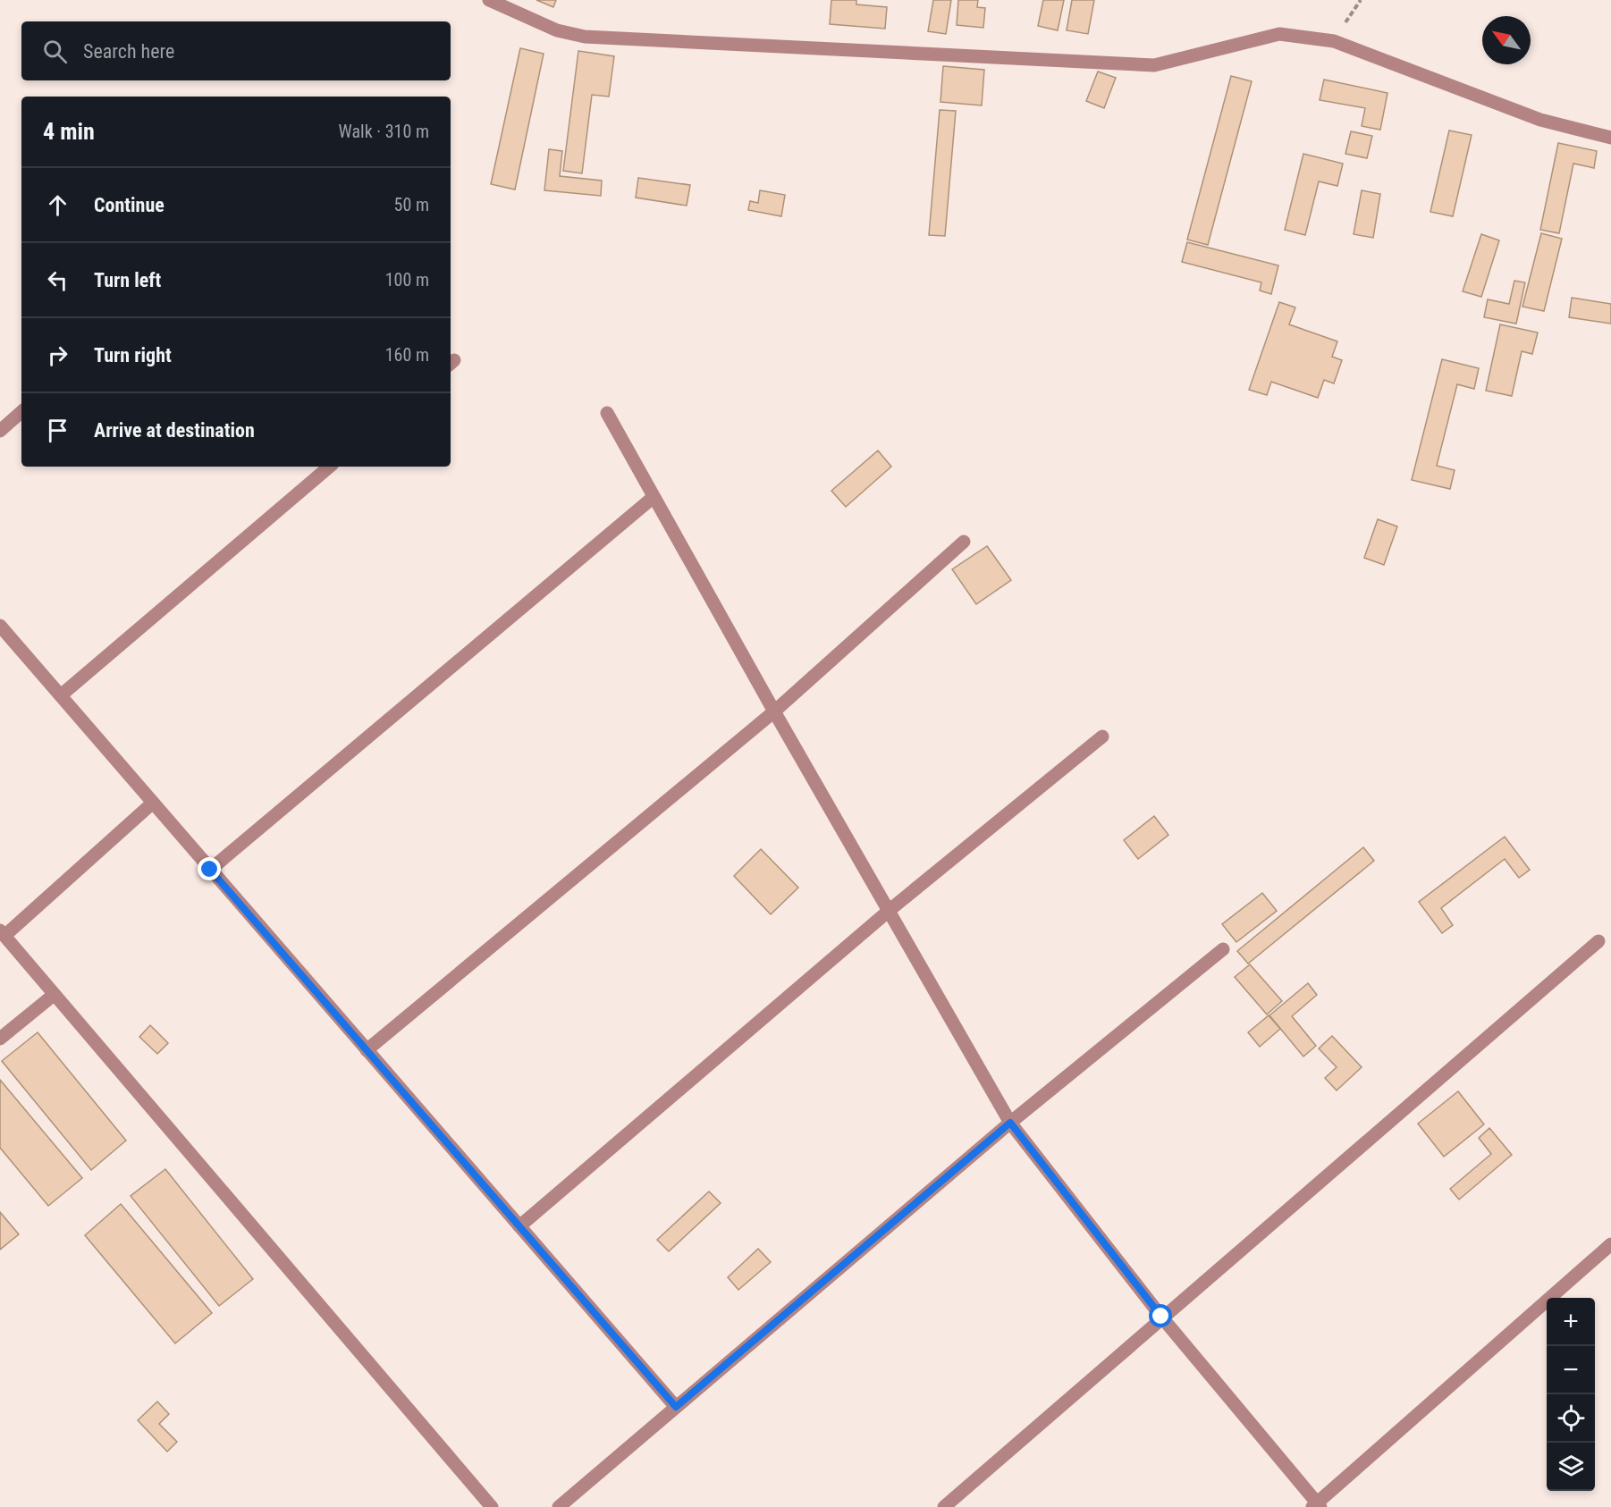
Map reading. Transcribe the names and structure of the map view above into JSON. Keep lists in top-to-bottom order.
{
  "north": "top left",
  "page": {
    "search": "Search here",
    "heading": ["4 min", "Walk · 310 m"],
    "list": [
      ["Continue", "50 m"],
      ["Turn left", "100 m"],
      ["Turn right", "160 m"],
      "Arrive at destination"
    ],
    "map_buttons": ["+", "−"]
  }
}
